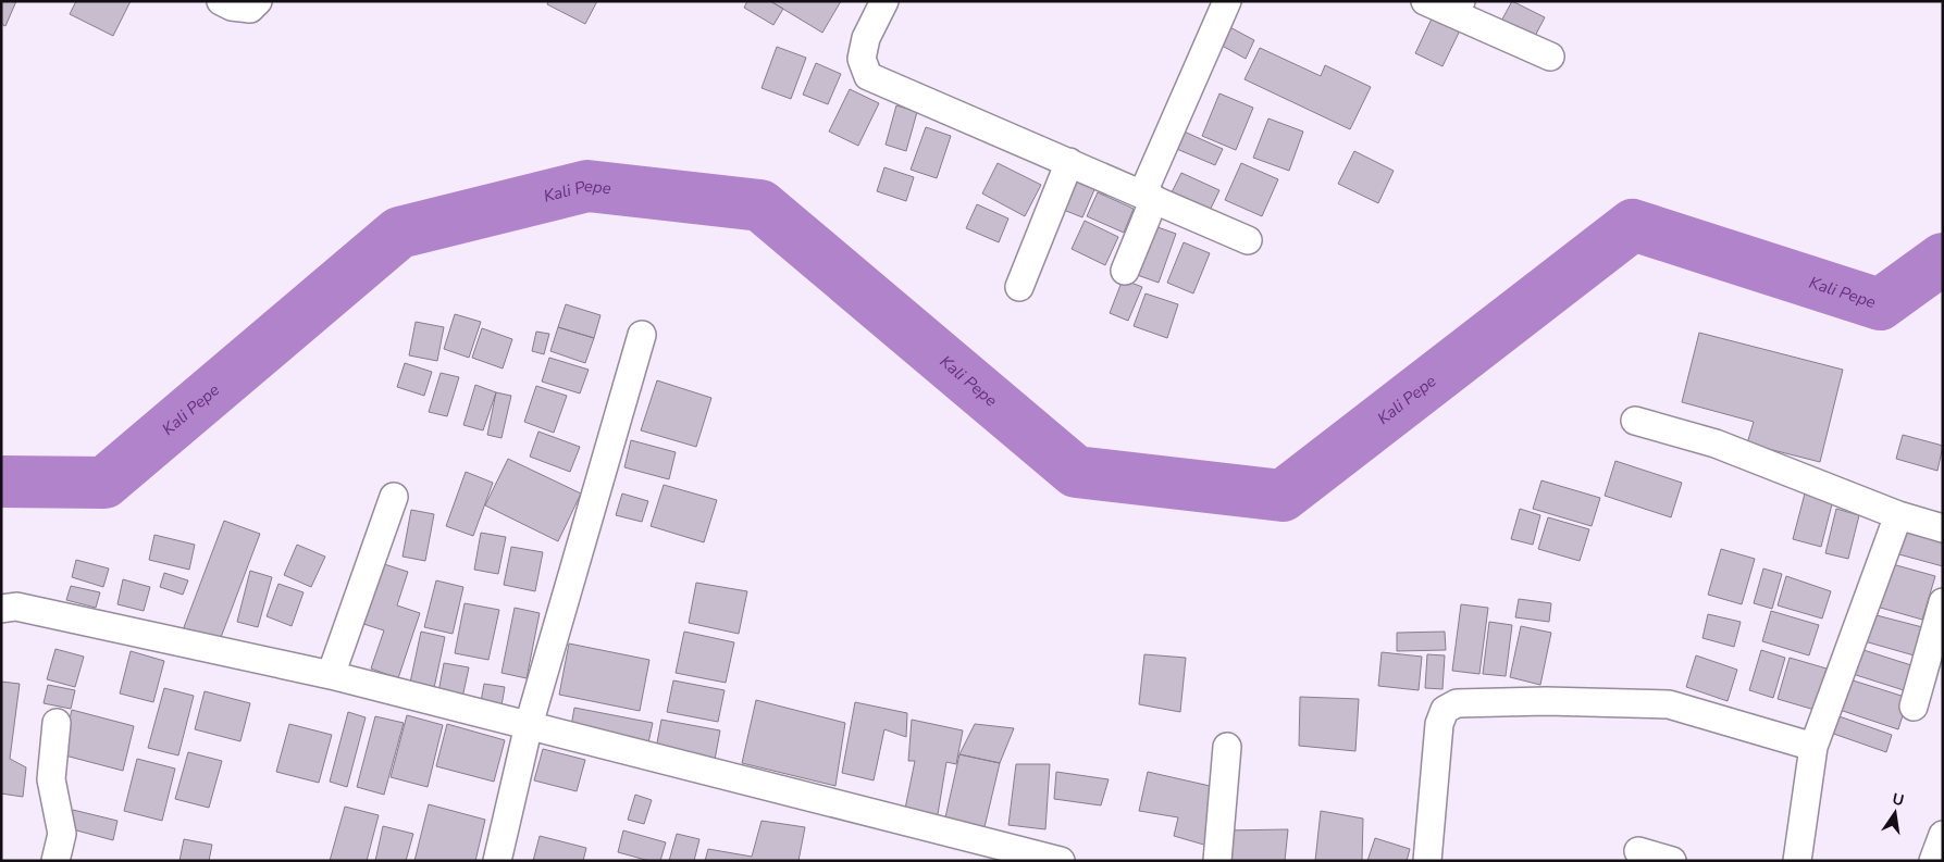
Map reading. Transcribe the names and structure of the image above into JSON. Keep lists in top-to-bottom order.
{
  "water": ["Kali Pepe"],
  "north": "top"
}
